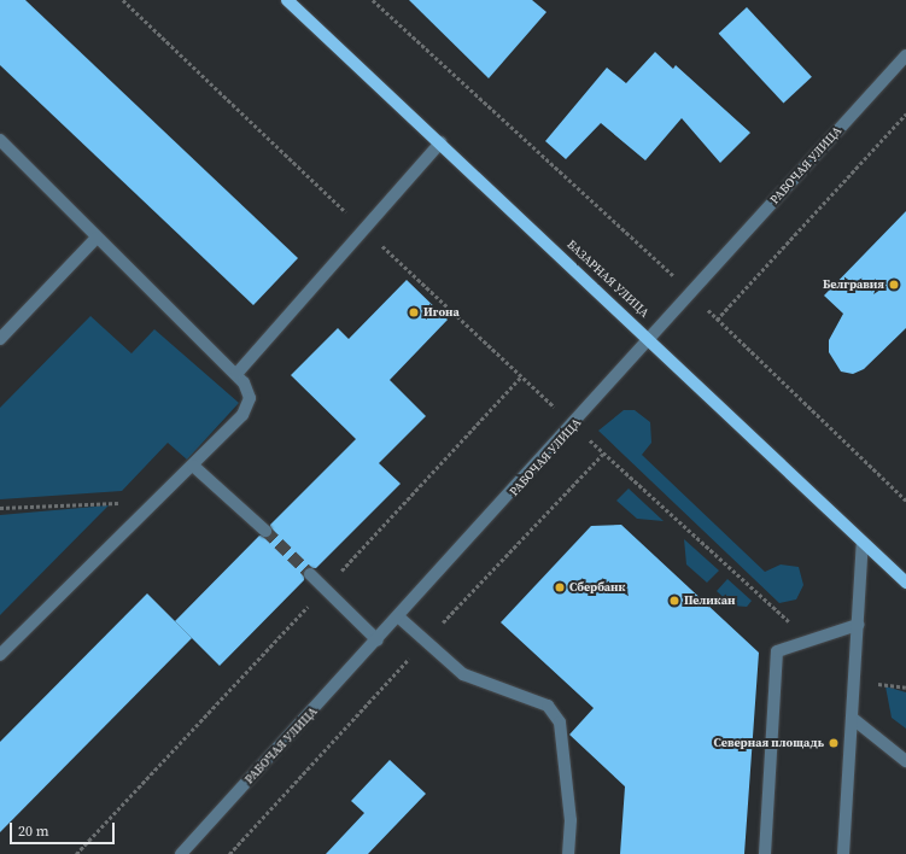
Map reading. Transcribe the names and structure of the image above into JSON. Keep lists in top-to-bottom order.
{
  "streets": {
    "main road": ["БАЗАРНАЯ УЛИЦА"],
    "street": ["РАБОЧАЯ УЛИЦА"]
  },
  "crossings": [
    ["РАБОЧАЯ УЛИЦА", "БАЗАРНАЯ УЛИЦА"]
  ],
  "places": [
    "Белгравия",
    "Игона",
    "Сбербанк",
    "Пеликан",
    "Северная площадь"
  ],
  "scale_bar": "20 m"
}
